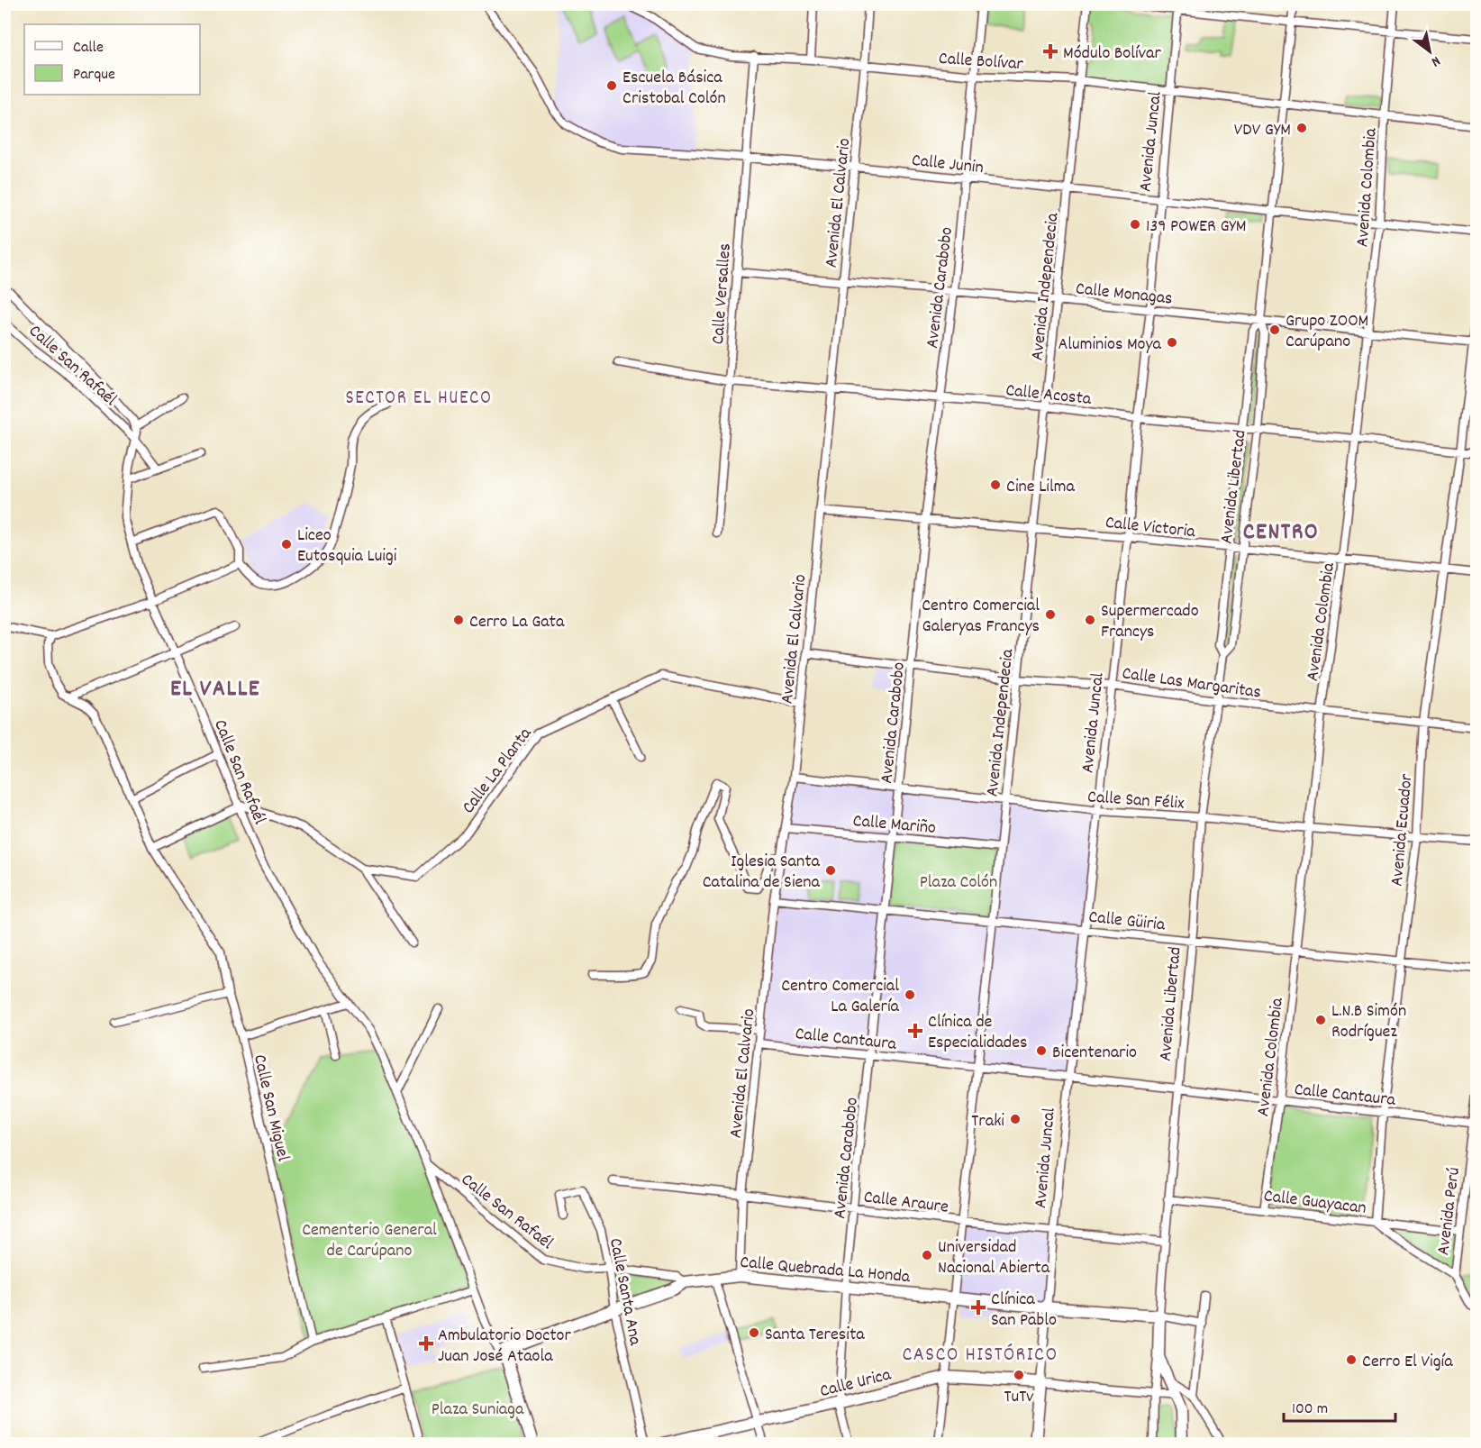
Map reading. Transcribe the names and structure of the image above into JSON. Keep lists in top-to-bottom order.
{
  "streets": {
    "main road": [
      "Avenida Juncal",
      "Avenida Libertad",
      "Calle Quebrada La Honda",
      "Calle Urica"
    ],
    "street": [
      "Calle Bolívar",
      "Calle Junin",
      "Avenida Colombia",
      "Avenida El Calvario",
      "Avenida Independecia",
      "Avenida Carabobo",
      "Calle Monagas",
      "Calle Versalles",
      "Calle San Rafaél",
      "Calle Acosta",
      "Calle Victoria",
      "Calle Las Margaritas",
      "Calle La Planta",
      "Calle San Félix",
      "Calle Mariño",
      "Avenida Ecuador",
      "Calle Güiria",
      "Calle Cantaura",
      "Calle San Miguel",
      "Calle Araure",
      "Calle Guayacan",
      "Avenida Perú",
      "Calle Santa Ana"
    ]
  },
  "crossings": [
    ["Calle Bolívar", "Avenida Juncal"],
    ["Calle Bolívar", "Avenida Colombia"],
    ["Calle Bolívar", "Avenida El Calvario"],
    ["Calle Bolívar", "Avenida Independecia"],
    ["Calle Bolívar", "Avenida Carabobo"],
    ["Calle Bolívar", "Calle Versalles"],
    ["Calle Bolívar", "Avenida Libertad"],
    ["Avenida Juncal", "Calle Junin"],
    ["Avenida Juncal", "Calle Monagas"],
    ["Avenida Juncal", "Calle Acosta"],
    ["Avenida Juncal", "Calle Victoria"],
    ["Avenida Juncal", "Calle Las Margaritas"],
    ["Avenida Juncal", "Calle San Félix"],
    ["Avenida Juncal", "Calle Güiria"],
    ["Avenida Juncal", "Calle Cantaura"],
    ["Avenida Juncal", "Calle Araure"],
    ["Avenida Juncal", "Calle Quebrada La Honda"],
    ["Avenida Juncal", "Calle Urica"],
    ["Calle Junin", "Avenida Colombia"],
    ["Calle Junin", "Avenida El Calvario"],
    ["Calle Junin", "Avenida Independecia"],
    ["Calle Junin", "Avenida Carabobo"],
    ["Calle Junin", "Calle Versalles"],
    ["Calle Junin", "Avenida Libertad"],
    ["Avenida Colombia", "Calle Monagas"],
    ["Avenida Colombia", "Calle Acosta"],
    ["Avenida Colombia", "Calle Victoria"],
    ["Avenida Colombia", "Calle Las Margaritas"],
    ["Avenida Colombia", "Calle San Félix"],
    ["Avenida Colombia", "Calle Güiria"],
    ["Avenida Colombia", "Calle Cantaura"],
    ["Avenida Colombia", "Calle Guayacan"],
    ["Avenida El Calvario", "Calle Monagas"],
    ["Avenida El Calvario", "Calle Acosta"],
    ["Avenida El Calvario", "Calle Victoria"],
    ["Avenida El Calvario", "Calle Las Margaritas"],
    ["Avenida El Calvario", "Calle La Planta"],
    ["Avenida El Calvario", "Calle San Félix"],
    ["Avenida El Calvario", "Calle Mariño"],
    ["Avenida El Calvario", "Calle Güiria"],
    ["Avenida El Calvario", "Calle Cantaura"],
    ["Avenida El Calvario", "Calle Araure"],
    ["Avenida El Calvario", "Calle Quebrada La Honda"],
    ["Avenida Independecia", "Calle Monagas"],
    ["Avenida Independecia", "Calle Acosta"],
    ["Avenida Independecia", "Calle Victoria"],
    ["Avenida Independecia", "Calle Las Margaritas"],
    ["Avenida Independecia", "Calle San Félix"],
    ["Avenida Independecia", "Calle Mariño"],
    ["Avenida Independecia", "Calle Güiria"],
    ["Avenida Independecia", "Calle Cantaura"],
    ["Avenida Independecia", "Calle Araure"],
    ["Avenida Independecia", "Calle Quebrada La Honda"],
    ["Avenida Independecia", "Calle Urica"],
    ["Avenida Carabobo", "Calle Monagas"],
    ["Avenida Carabobo", "Calle Acosta"],
    ["Avenida Carabobo", "Calle Victoria"],
    ["Avenida Carabobo", "Calle Las Margaritas"],
    ["Avenida Carabobo", "Calle San Félix"],
    ["Avenida Carabobo", "Calle Mariño"],
    ["Avenida Carabobo", "Calle Güiria"],
    ["Avenida Carabobo", "Calle Cantaura"],
    ["Avenida Carabobo", "Calle Araure"],
    ["Avenida Carabobo", "Calle Quebrada La Honda"],
    ["Avenida Carabobo", "Calle Urica"],
    ["Calle Monagas", "Calle Versalles"],
    ["Calle Monagas", "Avenida Libertad"],
    ["Calle Monagas", "Avenida Ecuador"],
    ["Calle Versalles", "Calle Acosta"],
    ["Calle San Rafaél", "Calle La Planta"],
    ["Calle San Rafaél", "Calle Quebrada La Honda"],
    ["Calle San Rafaél", "Calle Santa Ana"],
    ["Calle Acosta", "Avenida Libertad"],
    ["Calle Acosta", "Avenida Ecuador"],
    ["Avenida Libertad", "Calle Victoria"],
    ["Avenida Libertad", "Calle Las Margaritas"],
    ["Avenida Libertad", "Calle San Félix"],
    ["Avenida Libertad", "Calle Güiria"],
    ["Avenida Libertad", "Calle Cantaura"],
    ["Avenida Libertad", "Calle Araure"],
    ["Avenida Libertad", "Calle Guayacan"],
    ["Avenida Libertad", "Calle Quebrada La Honda"],
    ["Avenida Libertad", "Calle Urica"],
    ["Calle Victoria", "Avenida Ecuador"],
    ["Calle Las Margaritas", "Avenida Ecuador"],
    ["Calle San Félix", "Avenida Ecuador"],
    ["Avenida Ecuador", "Calle Güiria"],
    ["Avenida Ecuador", "Calle Cantaura"],
    ["Avenida Ecuador", "Calle Guayacan"],
    ["Calle Cantaura", "Avenida Perú"],
    ["Calle Guayacan", "Avenida Perú"],
    ["Calle Quebrada La Honda", "Calle Santa Ana"]
  ],
  "districts": [
    "SECTOR EL HUECO",
    "CENTRO",
    "EL VALLE",
    "CASCO HISTÓRICO"
  ],
  "parks": ["Plaza Colón", "Cementerio General de Carúpano", "Plaza Suniaga"],
  "places": {
    "health": [
      "Módulo Bolívar",
      "Clínica de Especialidades",
      "Clínica San Pablo",
      "Ambulatorio Doctor Juan José Ataola"
    ],
    "other": [
      "Escuela Básica Cristobal Colón",
      "VDV GYM",
      "139 POWER GYM",
      "Grupo ZOOM Carúpano",
      "Aluminios Moya",
      "Cine Lilma",
      "Liceo Eutosquia Luigi",
      "Centro Comercial Galeryas Francys",
      "Cerro La Gata",
      "Supermercado Francys",
      "Iglesia Santa Catalina de Siena",
      "Centro Comercial La Galería",
      "L.N.B Simón Rodríguez",
      "Bicentenario",
      "Traki",
      "Universidad Nacional Abierta",
      "Santa Teresita",
      "Cerro El Vigía",
      "TuTv"
    ]
  },
  "legend": ["Calle", "Parque"],
  "scale_bar": "100 m",
  "north": "bottom right"
}
